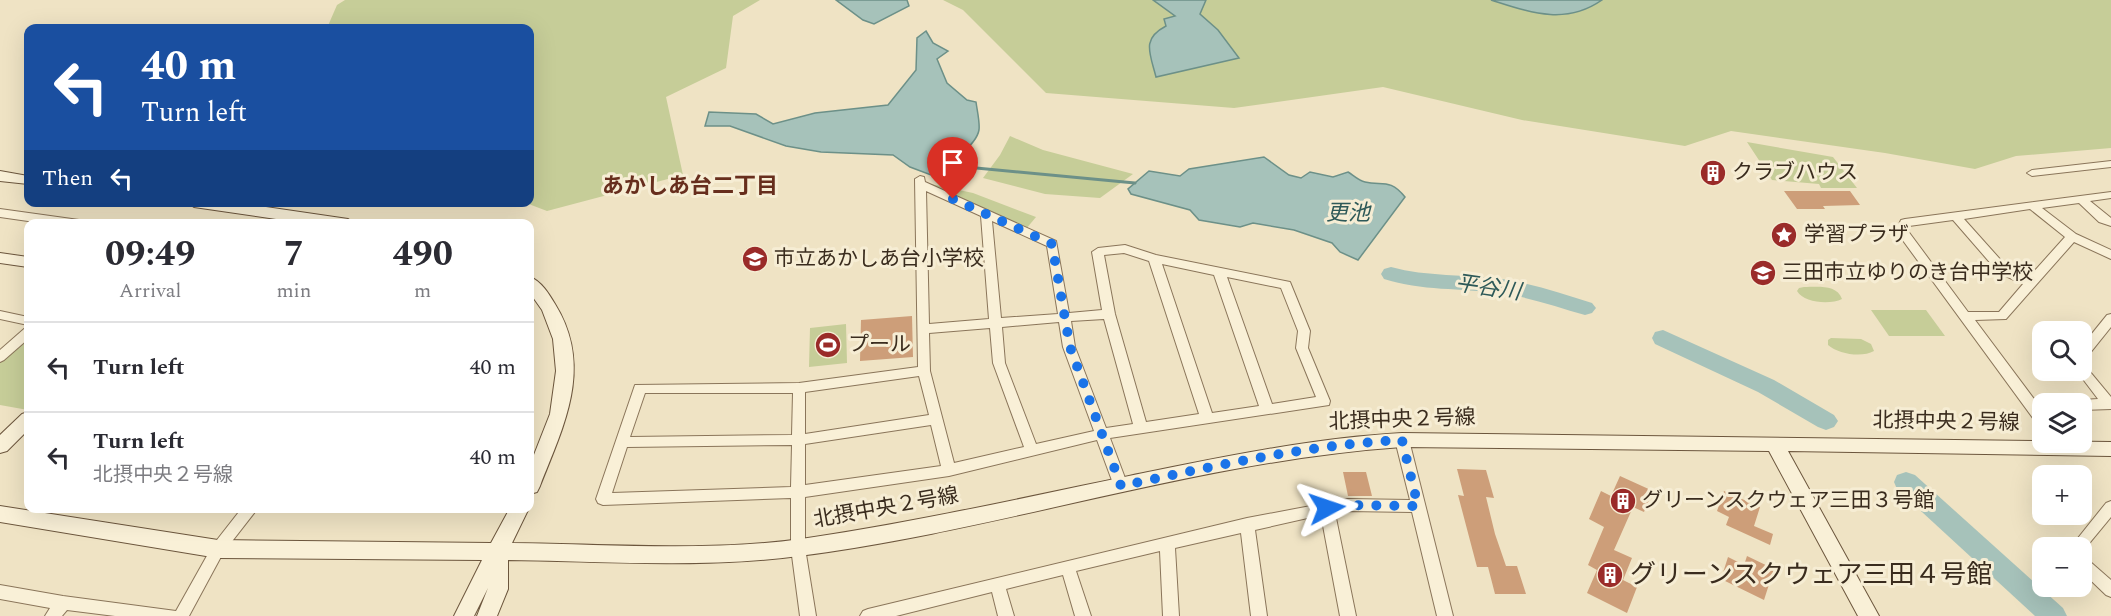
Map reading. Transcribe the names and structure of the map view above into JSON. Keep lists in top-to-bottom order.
{
  "streets": {
    "street": ["北摂中央２号線"]
  },
  "districts": ["あかしあ台二丁目"],
  "water": ["更池", "平谷川"],
  "places": {
    "building": ["クラブハウス", "グリーンスクウェア三田３号館", "グリーンスクウェア三田４号館"],
    "place": ["学習プラザ"],
    "school or university": ["市立あかしあ台小学校", "三田市立ゆりのき台中学校"],
    "sports": ["プール"]
  },
  "page": {
    "turn": ["40 m", "Turn left"],
    "then": "Then",
    "eta": [
      "09:49",
      "Arrival",
      "7",
      "min",
      "490",
      "m"
    ],
    "map_buttons": ["+", "−"],
    "list": [
      {
        "name": "Turn left",
        "value": "40 m"
      },
      {
        "name": "Turn left",
        "note": "北摂中央２号線",
        "value": "40 m"
      }
    ]
  }
}
